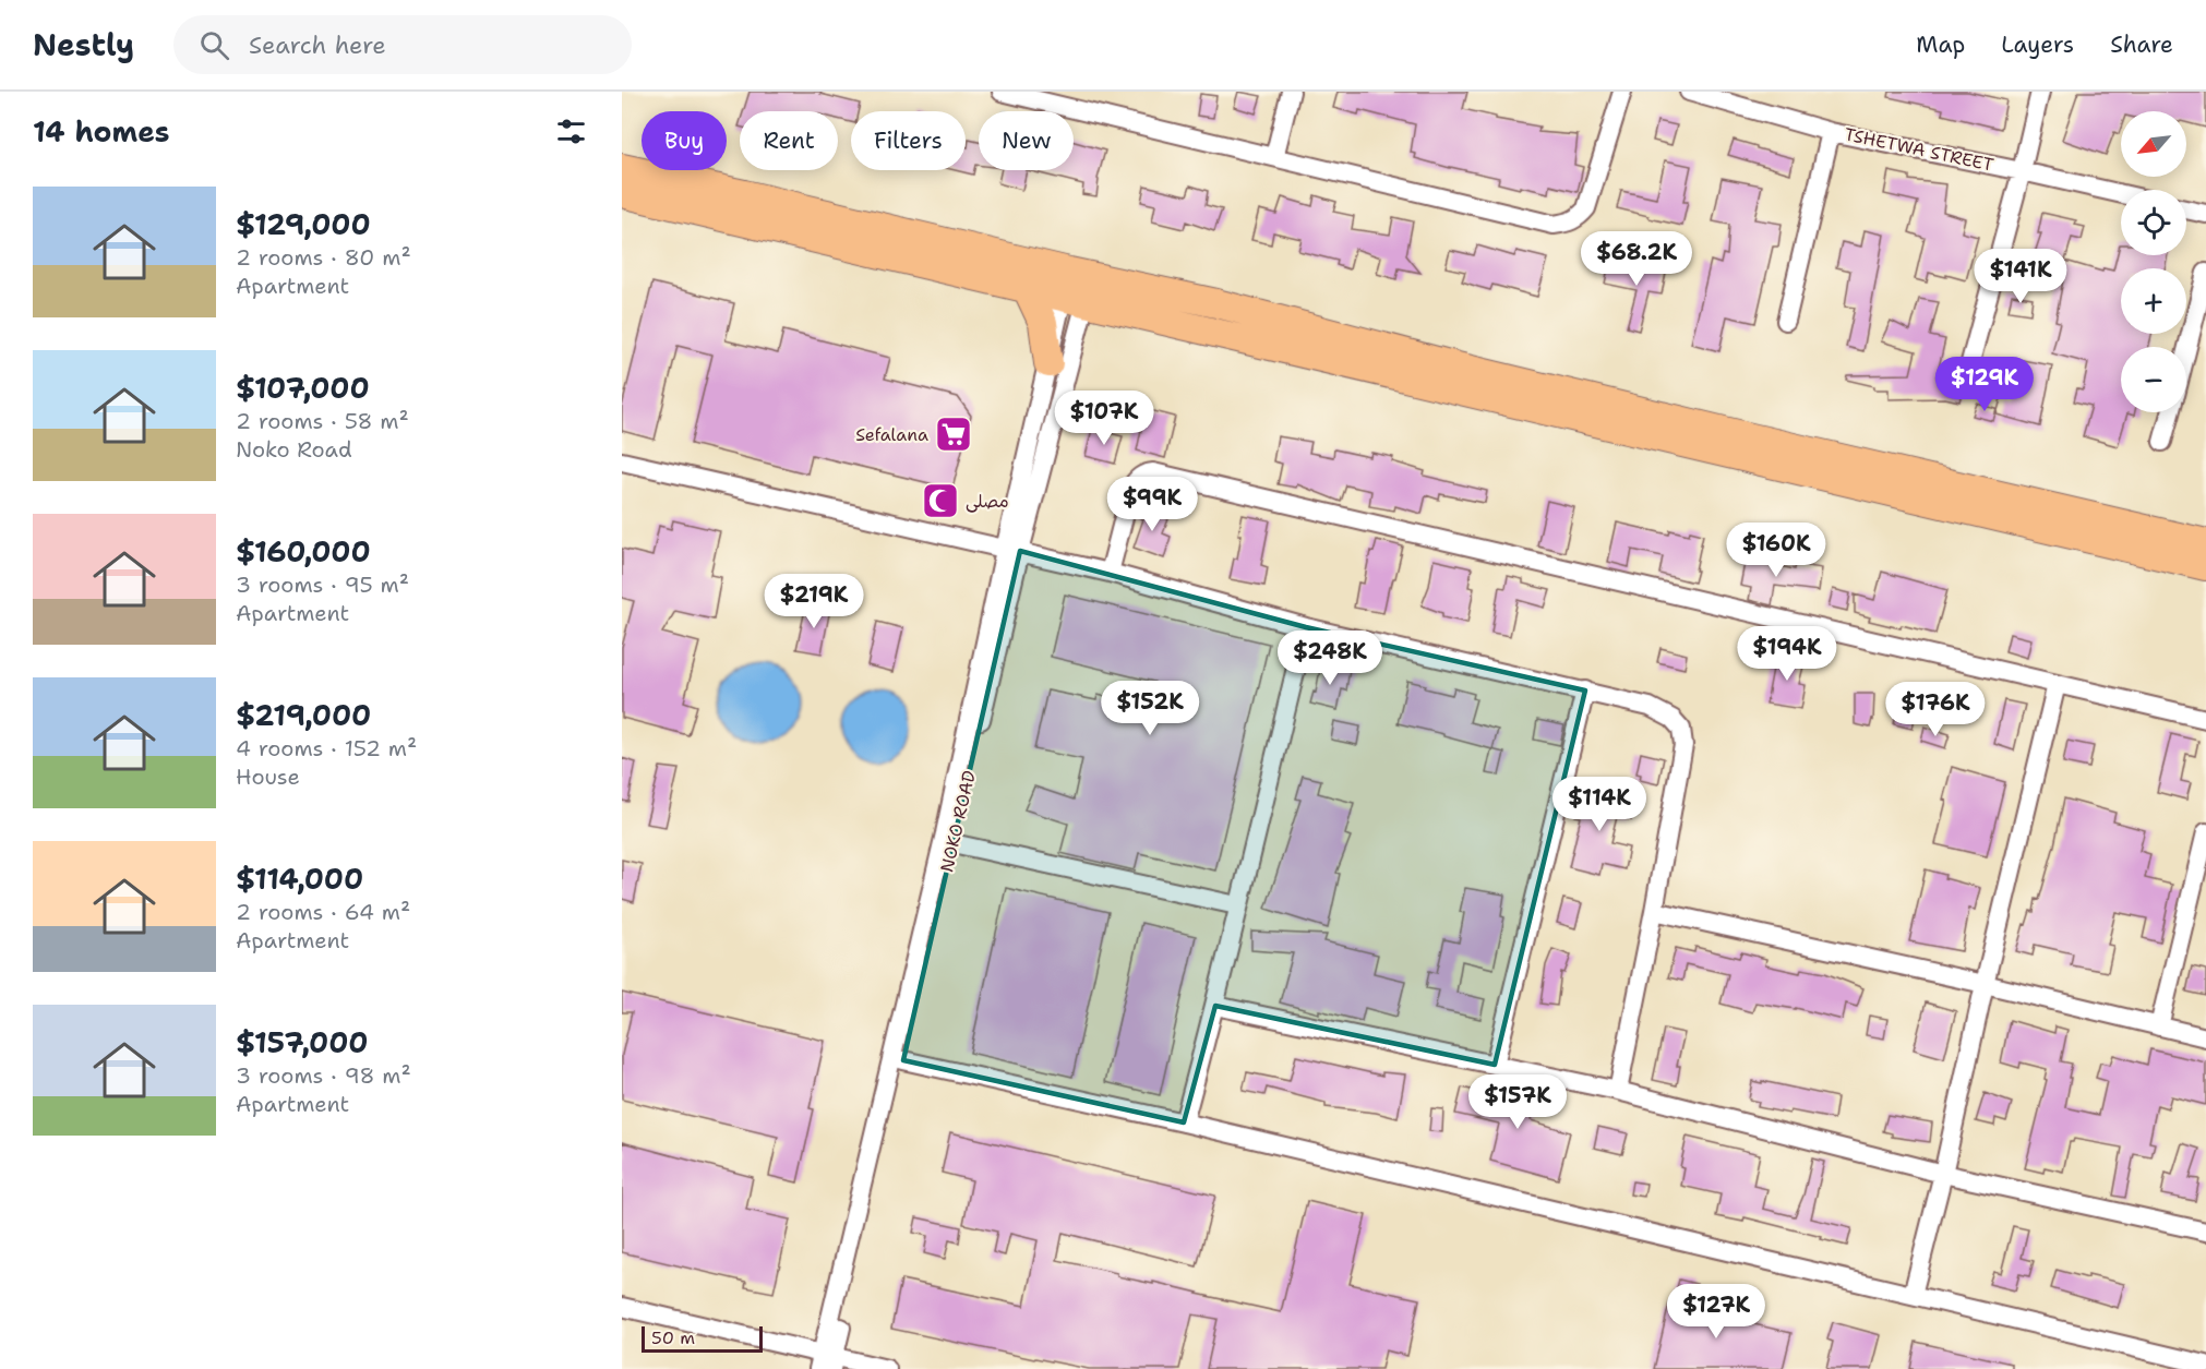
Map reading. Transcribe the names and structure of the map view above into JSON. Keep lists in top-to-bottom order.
{
  "streets": {
    "street": ["TSHETWA STREET", "NOKO ROAD"]
  },
  "places": {
    "supermarket": ["Sefalana"],
    "mosque": ["مصلى"]
  },
  "scale_bar": "50 m",
  "north": "bottom left",
  "page": {
    "header": "Nestly",
    "search": "Search here",
    "nav": ["Map", "Layers", "Share"],
    "heading": "14 homes",
    "map_buttons": ["+", "−"],
    "chip": [
      "Buy",
      "Rent",
      "Filters",
      "New"
    ],
    "list": [
      {
        "name": "$129,000",
        "note": "2 rooms · 80 m² · Apartment"
      },
      {
        "name": "$107,000",
        "note": "2 rooms · 58 m² · Noko Road"
      },
      {
        "name": "$160,000",
        "note": "3 rooms · 95 m² · Apartment"
      },
      {
        "name": "$219,000",
        "note": "4 rooms · 152 m² · House"
      },
      {
        "name": "$114,000",
        "note": "2 rooms · 64 m² · Apartment"
      },
      {
        "name": "$157,000",
        "note": "3 rooms · 98 m² · Apartment"
      }
    ],
    "price": [
      "$68.2K",
      "$141K",
      "$129K",
      "$107K",
      "$99K",
      "$160K",
      "$219K",
      "$194K",
      "$248K",
      "$152K",
      "$176K",
      "$114K",
      "$157K",
      "$127K"
    ],
    "scale": "50 m"
  }
}
